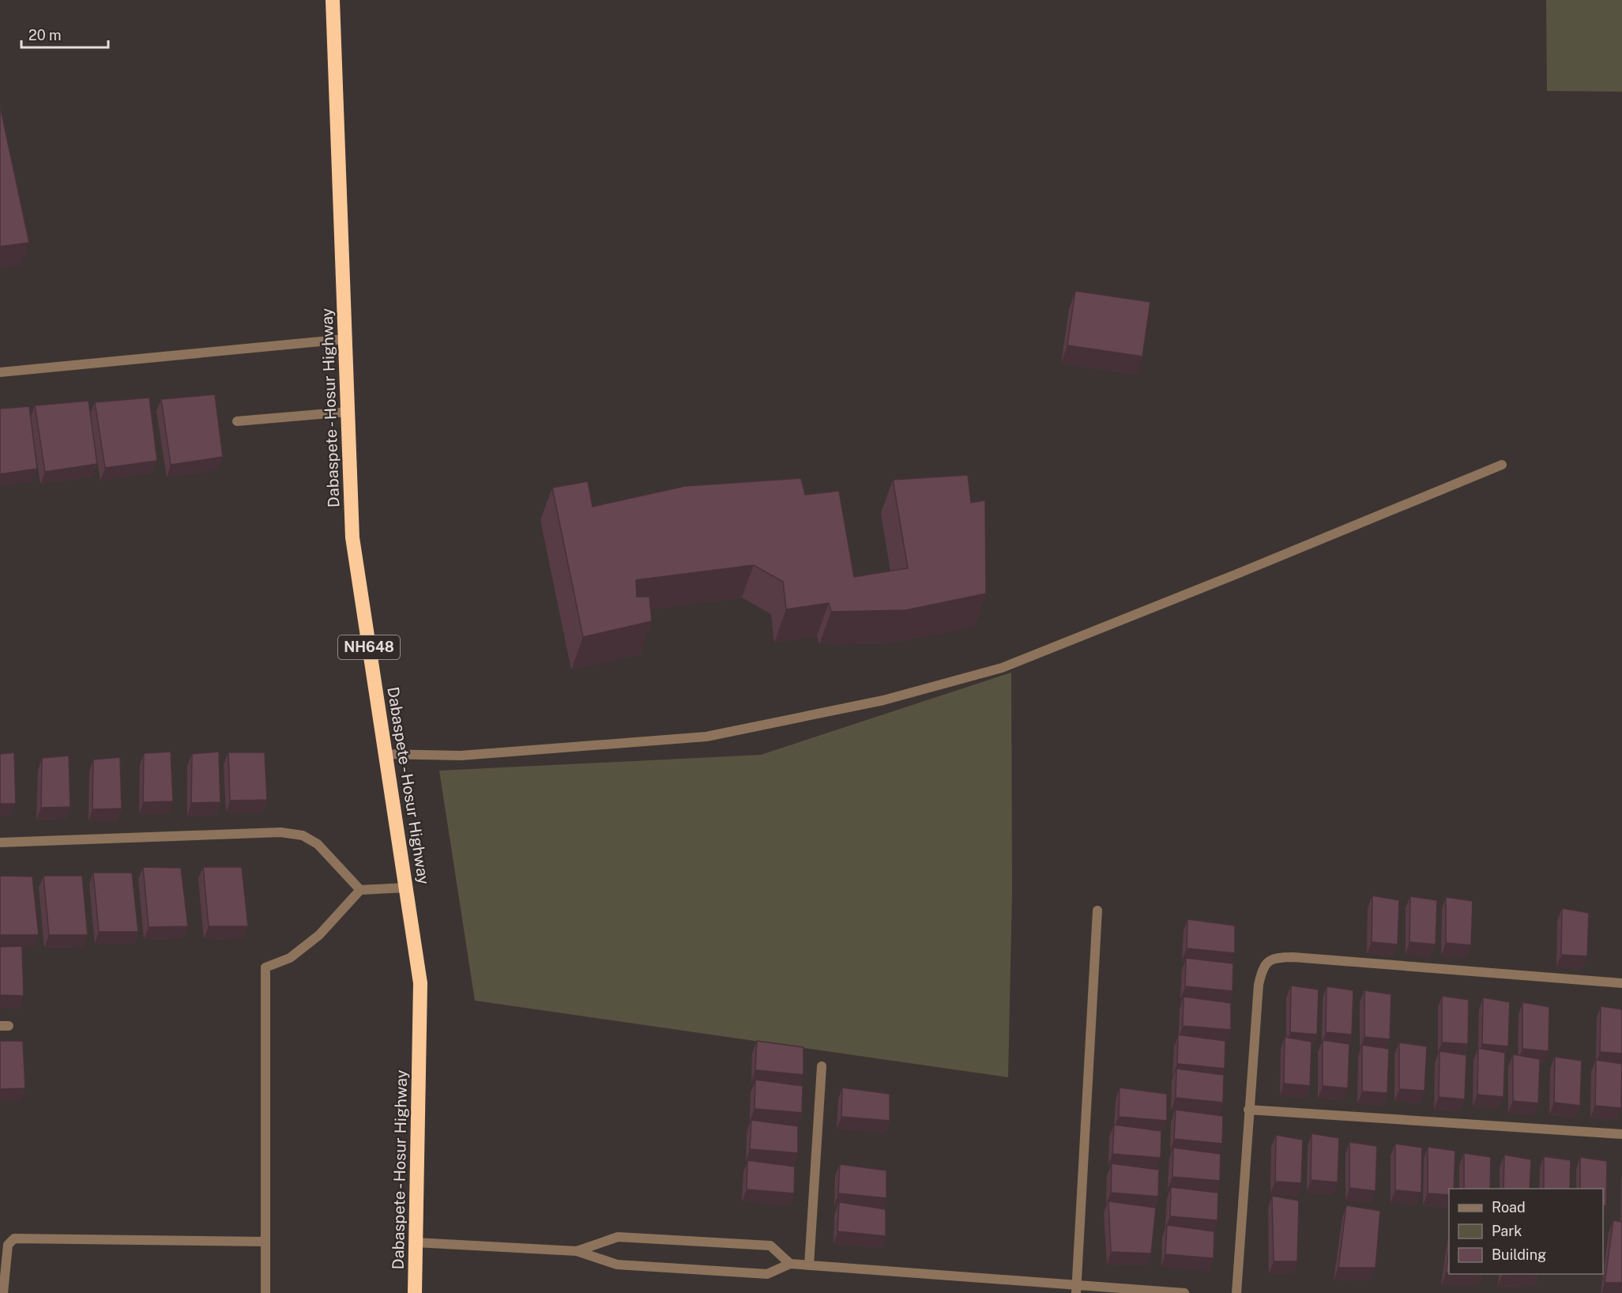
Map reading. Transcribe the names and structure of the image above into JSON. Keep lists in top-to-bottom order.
{
  "streets": {
    "highway": ["Dabaspete - Hosur Highway", "NH648"]
  },
  "legend": ["Road", "Park", "Building"],
  "scale_bar": "20 m"
}
